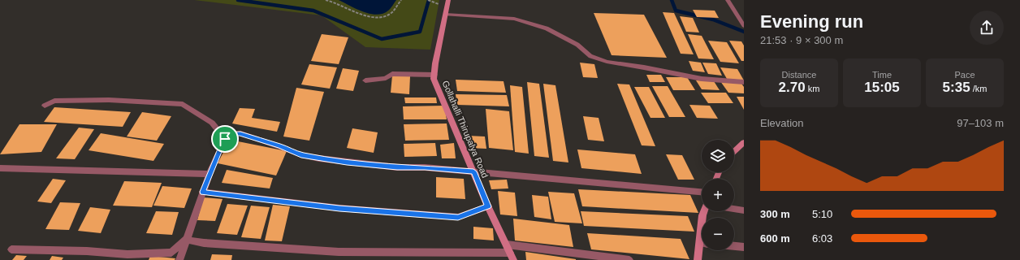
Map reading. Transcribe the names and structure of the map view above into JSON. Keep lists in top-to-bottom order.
{
  "streets": {
    "street": ["Gollahalli Thirupalya Road"]
  },
  "page": {
    "heading": ["Evening run", "21:53 · 9 × 300 m"],
    "stats": [
      ["Distance", "2.70 km"],
      ["Time", "15:05"],
      ["Pace", "5:35 /km"]
    ],
    "chart": ["Elevation", "97–103 m"],
    "map_buttons": ["+", "−"],
    "list": [
      {
        "name": "300 m",
        "note": "5:10"
      },
      {
        "name": "600 m",
        "note": "6:03"
      }
    ]
  }
}
